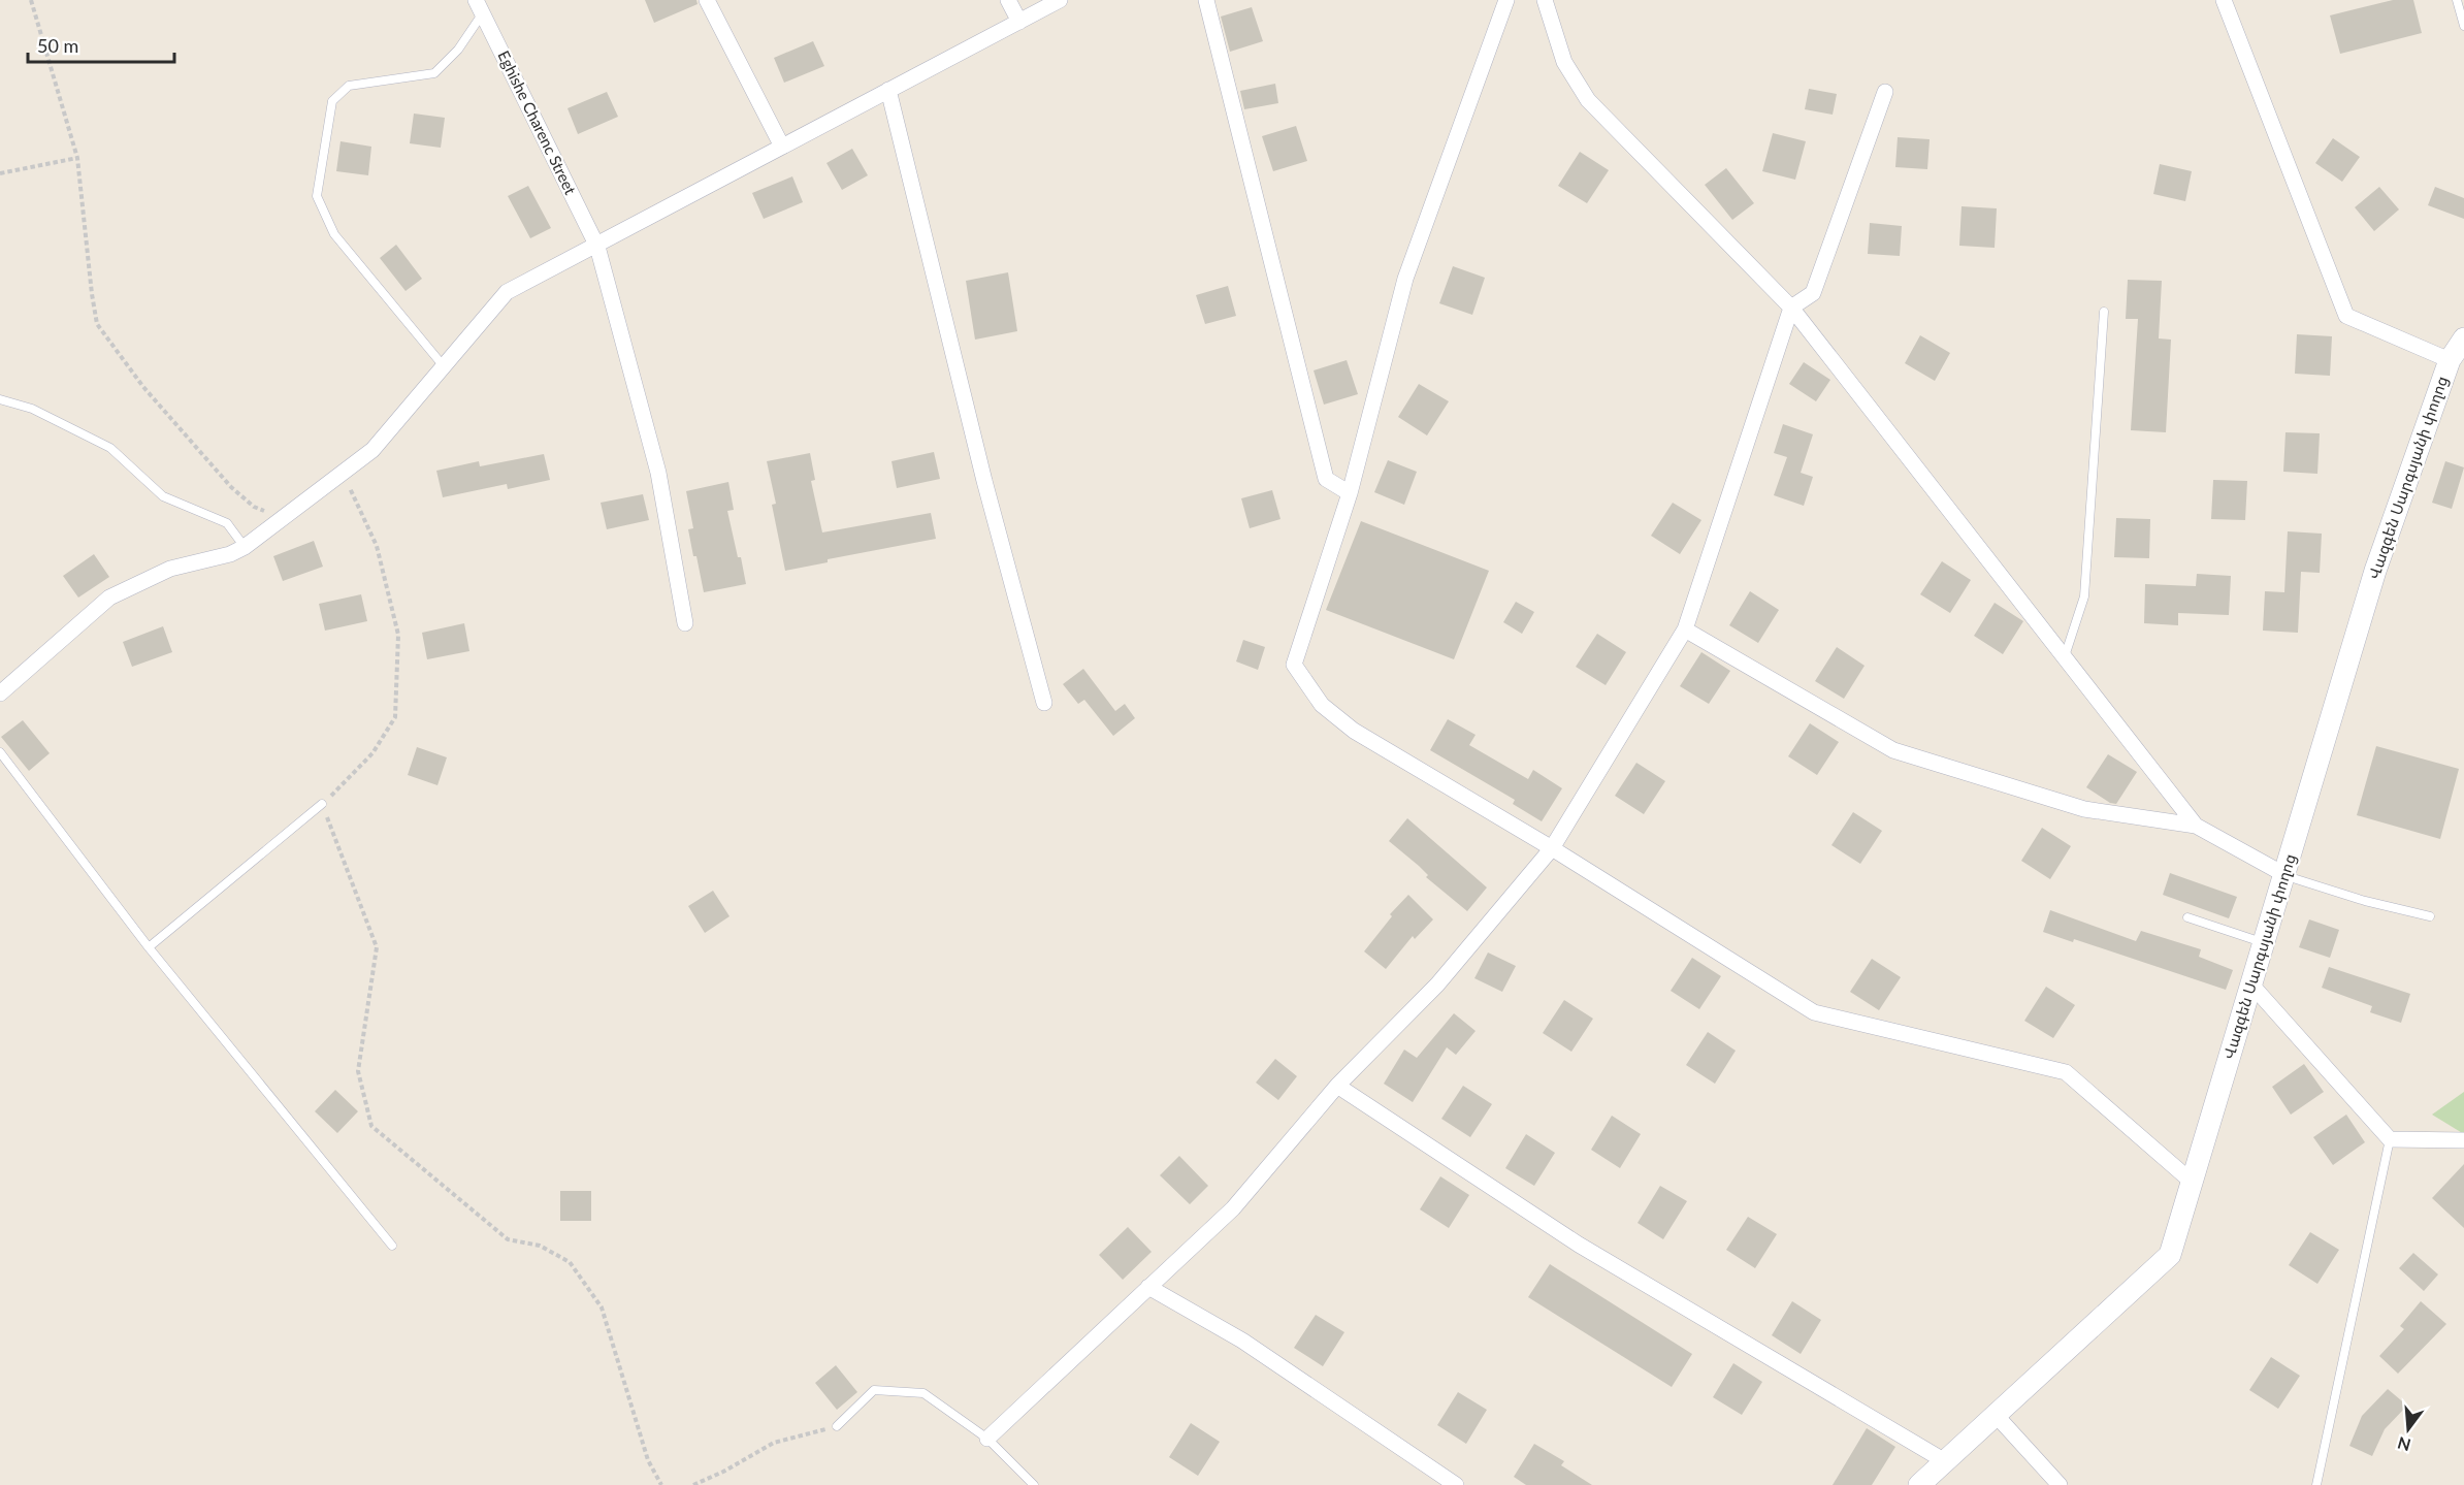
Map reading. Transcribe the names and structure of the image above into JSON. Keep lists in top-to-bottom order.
{
  "streets": {
    "street": ["Eghishe Charenc Street", "Վազգեն Սարգսյանի փողոց"]
  },
  "scale_bar": "50 m",
  "north": "bottom"
}
